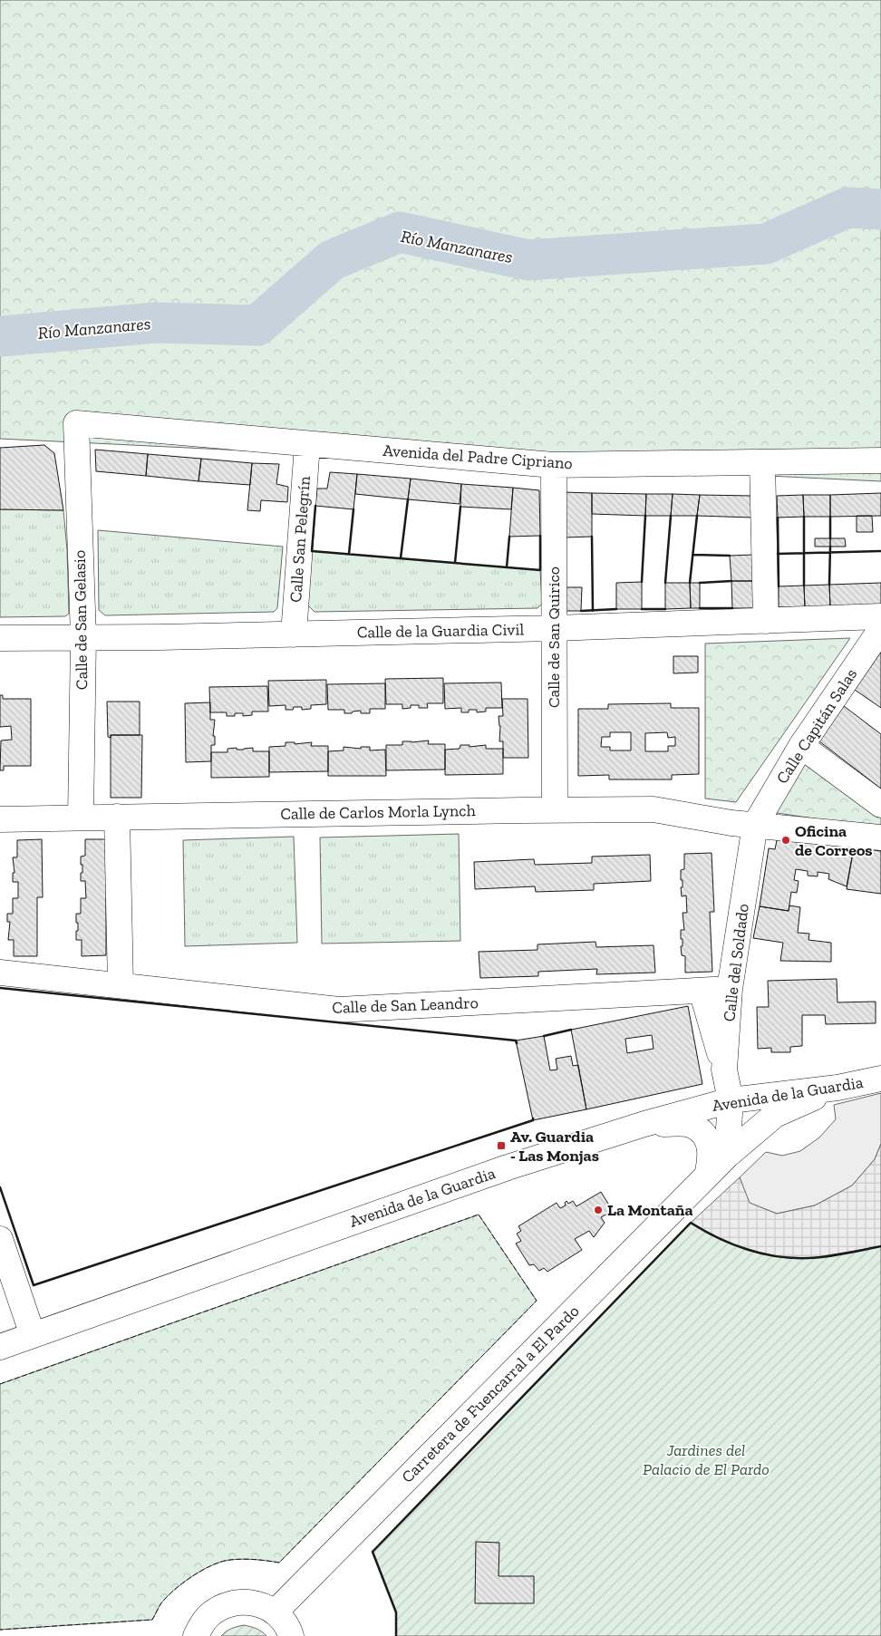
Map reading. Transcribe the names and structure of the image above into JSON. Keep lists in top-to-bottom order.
{
  "streets": {
    "street": [
      "Avenida del Padre Cipriano",
      "Calle San Pelegrín",
      "Calle de San Gelasio",
      "Calle de la Guardia Civil",
      "Calle de San Quirico",
      "Calle Capitán Salas",
      "Calle de Carlos Morla Lynch",
      "Calle del Soldado",
      "Calle de San Leandro",
      "Avenida de la Guardia",
      "Carretera de Fuencarral a El Pardo"
    ]
  },
  "crossings": [
    ["Avenida del Padre Cipriano", "Calle San Pelegrín"],
    ["Avenida del Padre Cipriano", "Calle de San Gelasio"],
    ["Avenida del Padre Cipriano", "Calle de San Quirico"],
    ["Calle San Pelegrín", "Calle de la Guardia Civil"],
    ["Calle de San Gelasio", "Calle de la Guardia Civil"],
    ["Calle de San Gelasio", "Calle de Carlos Morla Lynch"],
    ["Calle de la Guardia Civil", "Calle de San Quirico"],
    ["Calle de San Quirico", "Calle de Carlos Morla Lynch"],
    ["Calle Capitán Salas", "Calle de Carlos Morla Lynch"],
    ["Calle Capitán Salas", "Calle del Soldado"],
    ["Calle de Carlos Morla Lynch", "Calle del Soldado"],
    ["Calle del Soldado", "Calle de San Leandro"],
    ["Calle del Soldado", "Avenida de la Guardia"],
    ["Avenida de la Guardia", "Carretera de Fuencarral a El Pardo"]
  ],
  "water": ["Río Manzanares"],
  "parks": ["Jardines del Palacio de El Pardo"],
  "places": {
    "other": ["Oficina de Correos", "La Montaña"],
    "transit": ["Av. Guardia - Las Monjas"]
  }
}
